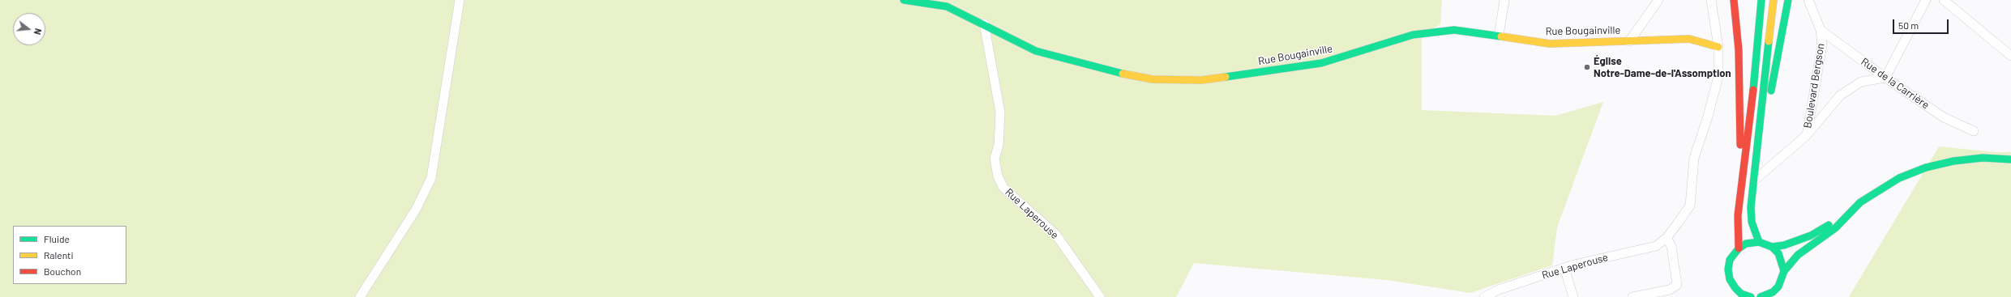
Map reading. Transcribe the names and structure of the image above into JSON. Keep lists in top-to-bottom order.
{
  "streets": {
    "main road": ["Rue Bougainville"],
    "street": ["Rue de la Carrière", "Boulevard Bergson", "Rue Laperouse"]
  },
  "crossings": [
    ["Rue Bougainville", "Rue Laperouse"],
    ["Rue de la Carrière", "Boulevard Bergson"]
  ],
  "places": ["Église Notre-Dame-de-l'Assomption"],
  "legend": ["Fluide", "Ralenti", "Bouchon"],
  "scale_bar": "50 m",
  "north": "right"
}
